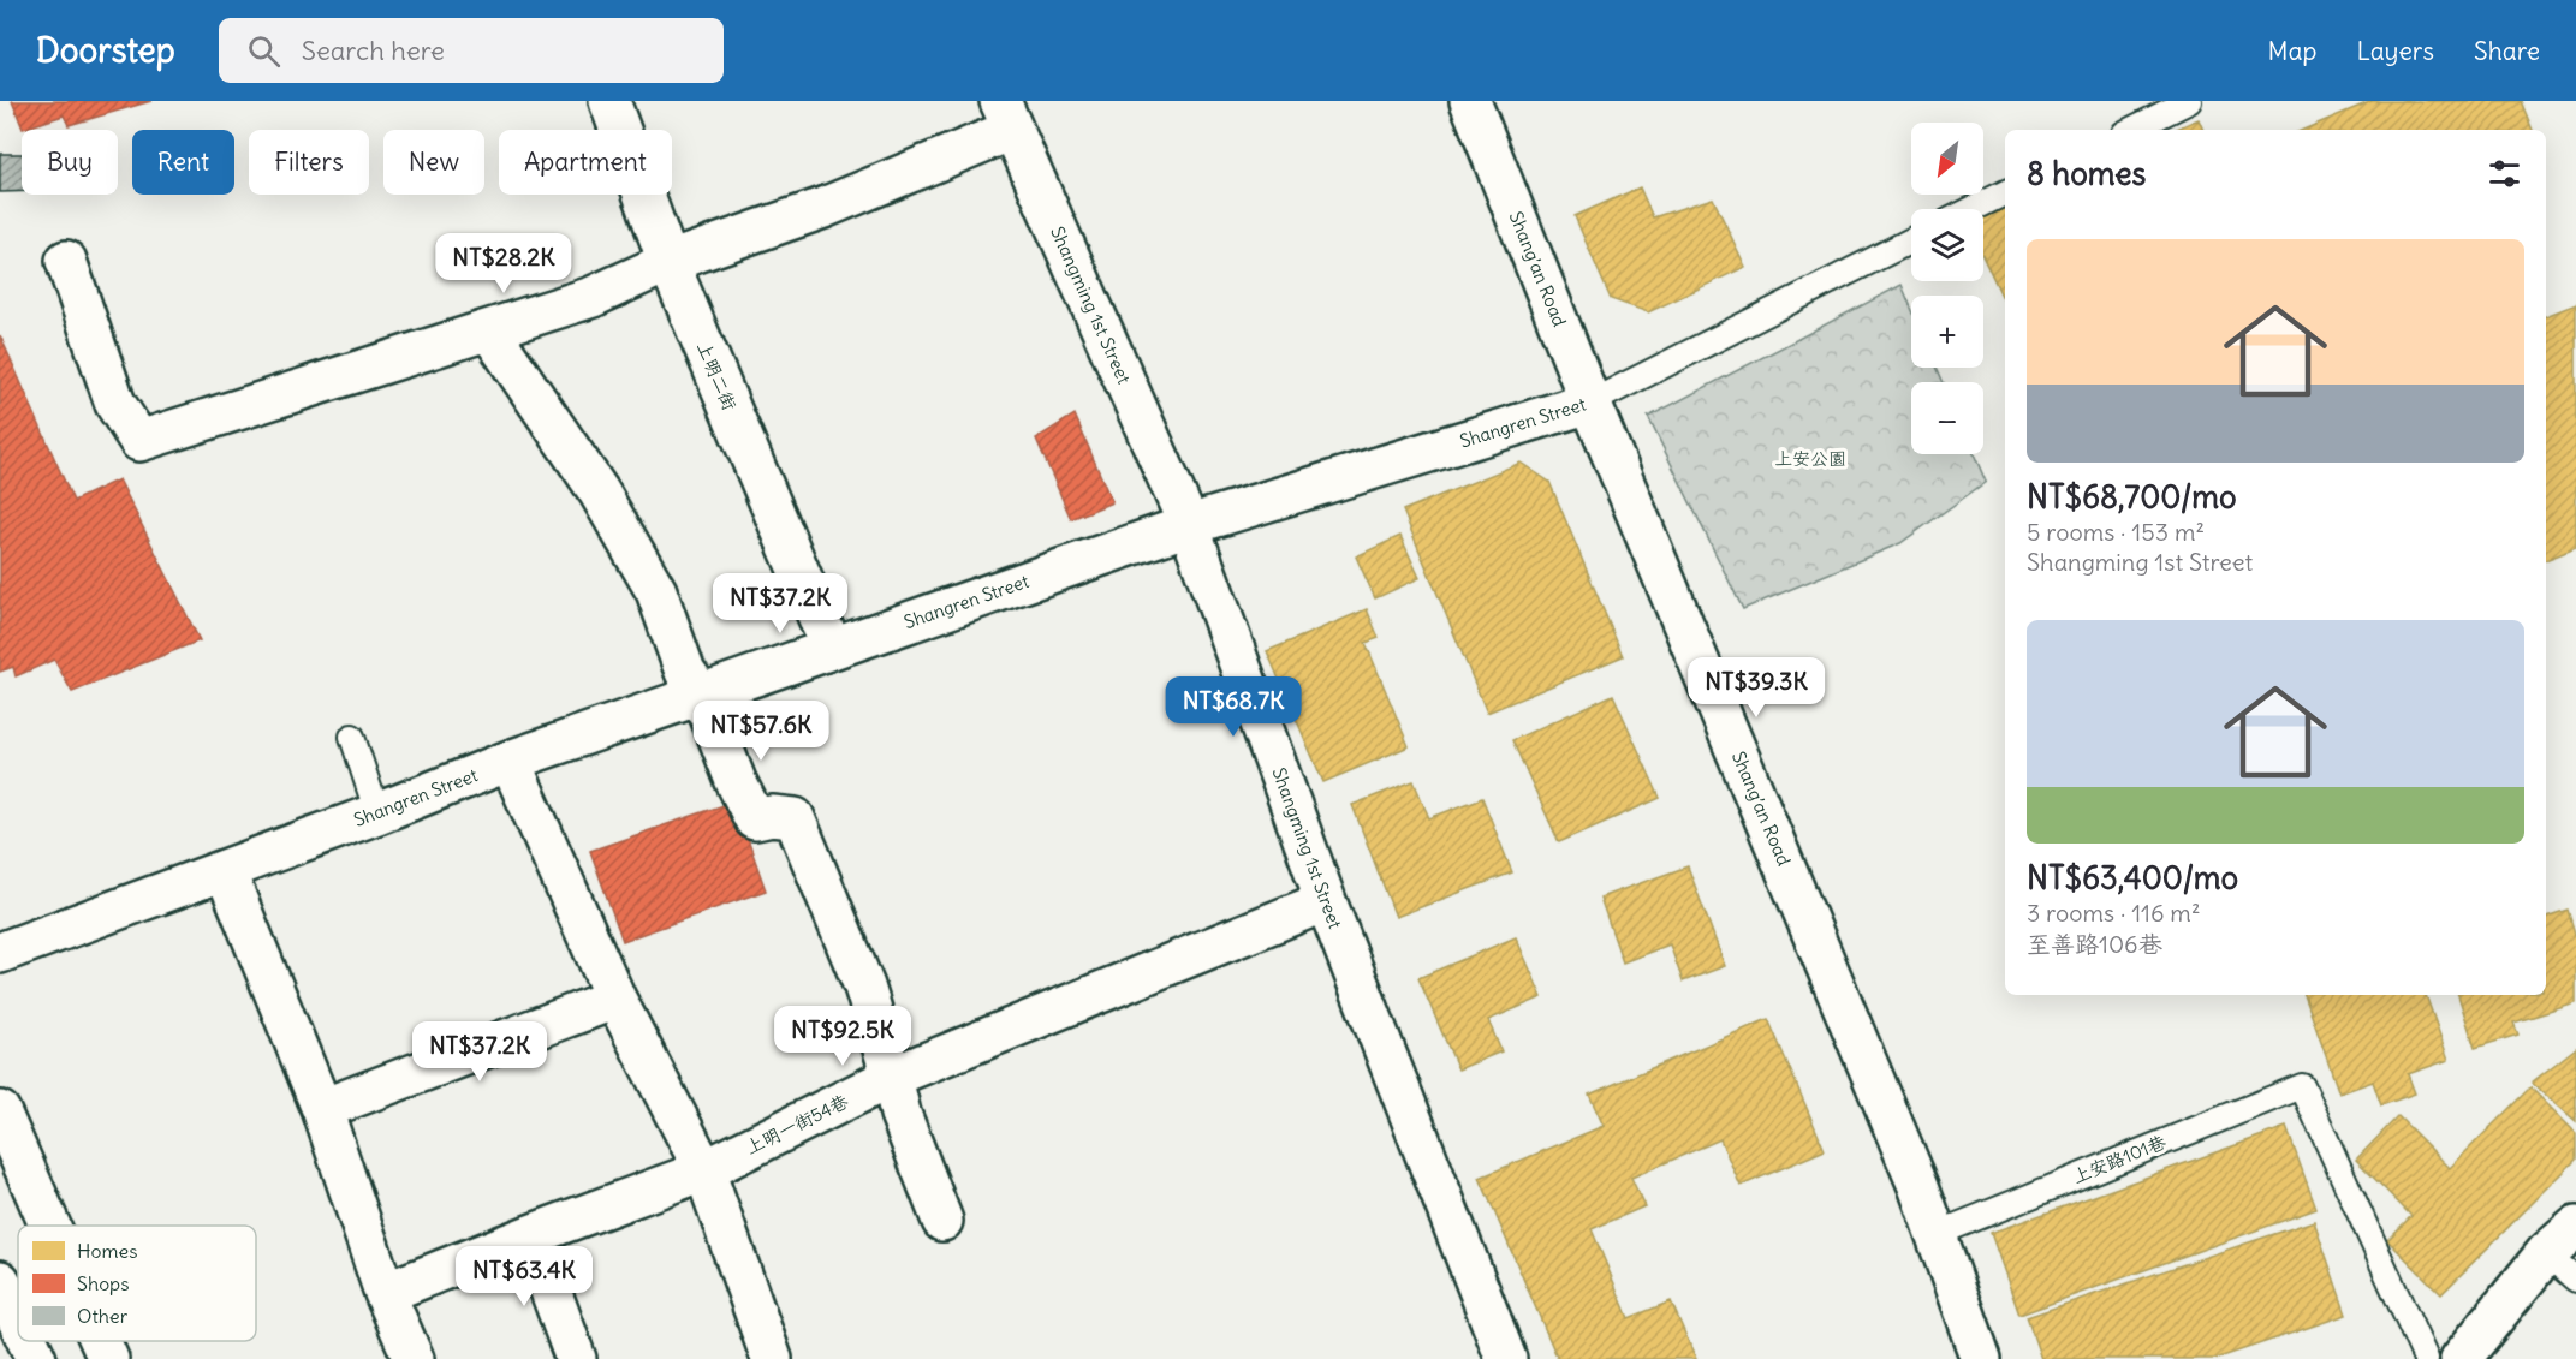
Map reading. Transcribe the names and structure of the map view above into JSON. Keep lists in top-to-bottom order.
{
  "streets": {
    "street": [
      "Shang’an Road",
      "Shangming 1st Street",
      "上明二街",
      "Shangren Street",
      "上明一街54巷"
    ],
    "lane": ["上安路101巷"]
  },
  "crossings": [
    ["Shang’an Road", "Shangren Street"],
    ["Shang’an Road", "上安路101巷"],
    ["Shangming 1st Street", "Shangren Street"],
    ["Shangming 1st Street", "上明一街54巷"],
    ["上明二街", "Shangren Street"]
  ],
  "parks": ["上安公園"],
  "legend": ["Homes", "Shops", "Other"],
  "north": "bottom left",
  "page": {
    "header": "Doorstep",
    "search": "Search here",
    "nav": ["Map", "Layers", "Share"],
    "map_buttons": ["+", "−"],
    "chip": [
      "Buy",
      "Rent",
      "Filters",
      "New",
      "Apartment"
    ],
    "heading": "8 homes",
    "list": [
      {
        "name": "NT$68,700/mo",
        "note": "5 rooms · 153 m² · Shangming 1st Street"
      },
      {
        "name": "NT$63,400/mo",
        "note": "3 rooms · 116 m² · 至善路106巷"
      }
    ],
    "price": [
      "NT$28.2K",
      "NT$37.2K",
      "NT$39.3K",
      "NT$68.7K",
      "NT$57.6K",
      "NT$92.5K",
      "NT$37.2K",
      "NT$63.4K"
    ]
  }
}
